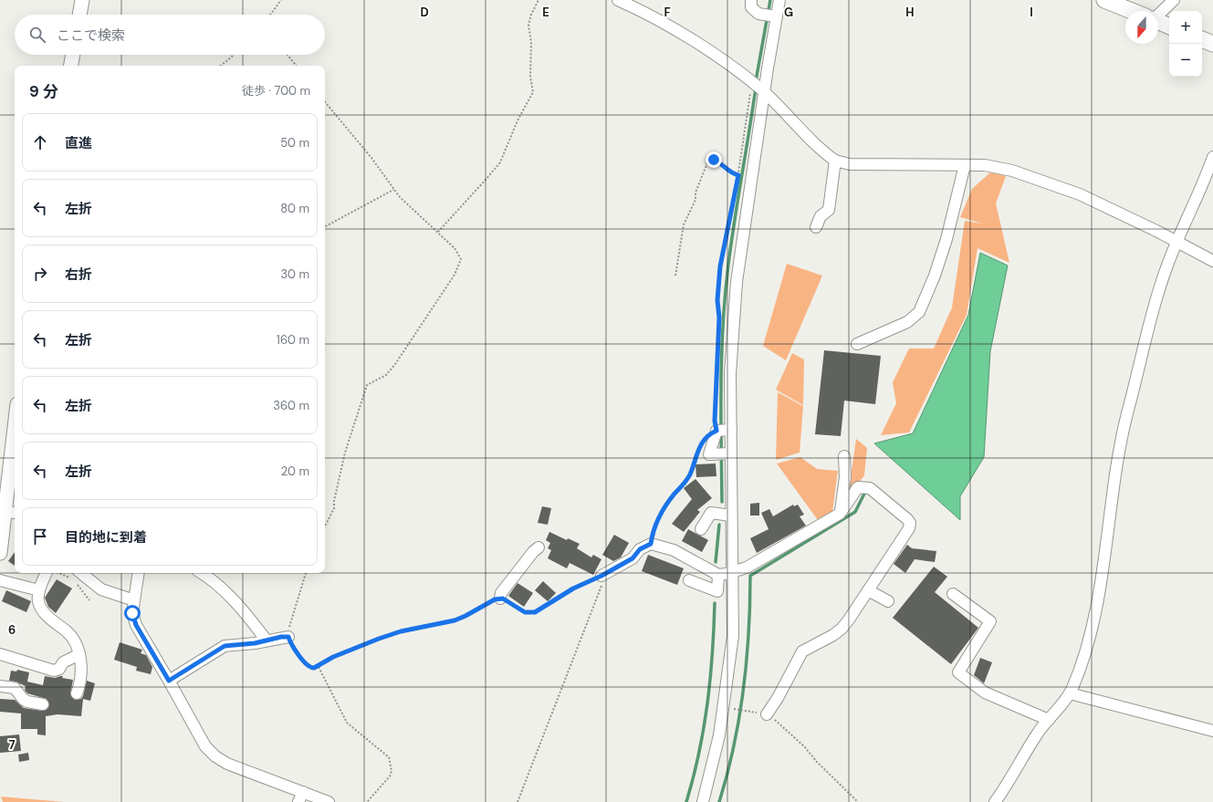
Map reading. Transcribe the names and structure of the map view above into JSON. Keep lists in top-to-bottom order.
{
  "north": "bottom",
  "page": {
    "map_buttons": ["+", "−"],
    "search": "ここで検索",
    "heading": ["9 分", "徒歩 · 700 m"],
    "list": [
      ["直進", "50 m"],
      ["左折", "80 m"],
      ["右折", "30 m"],
      ["左折", "160 m"],
      ["左折", "360 m"],
      ["左折", "20 m"],
      "目的地に到着"
    ]
  },
  "grid": {
    "columns": [
      "D",
      "E",
      "F",
      "G",
      "H",
      "I"
    ],
    "rows": ["6", "7"]
  }
}
